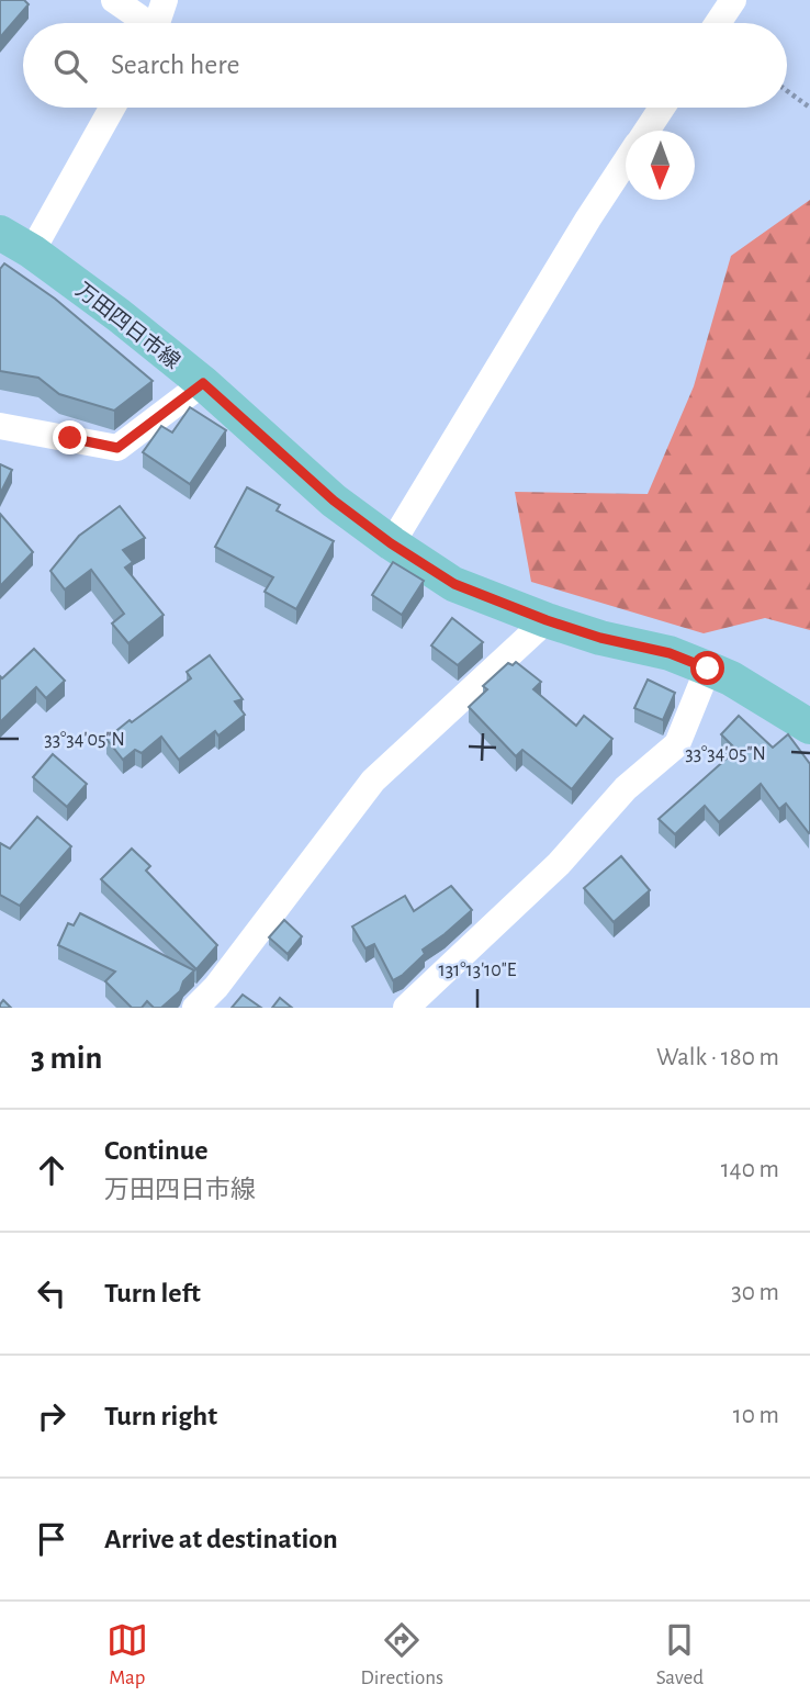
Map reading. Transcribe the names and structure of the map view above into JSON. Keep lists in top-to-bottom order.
{
  "streets": {
    "main road": ["万田四日市線"]
  },
  "north": "bottom",
  "page": {
    "search": "Search here",
    "heading": ["3 min", "Walk · 180 m"],
    "list": [
      ["Continue", "万田四日市線", "140 m"],
      ["Turn left", "30 m"],
      ["Turn right", "10 m"],
      "Arrive at destination"
    ],
    "nav": ["Map", "Directions", "Saved"]
  },
  "coordinates": ["33°34'05\"N", "131°13'10\"E"]
}
